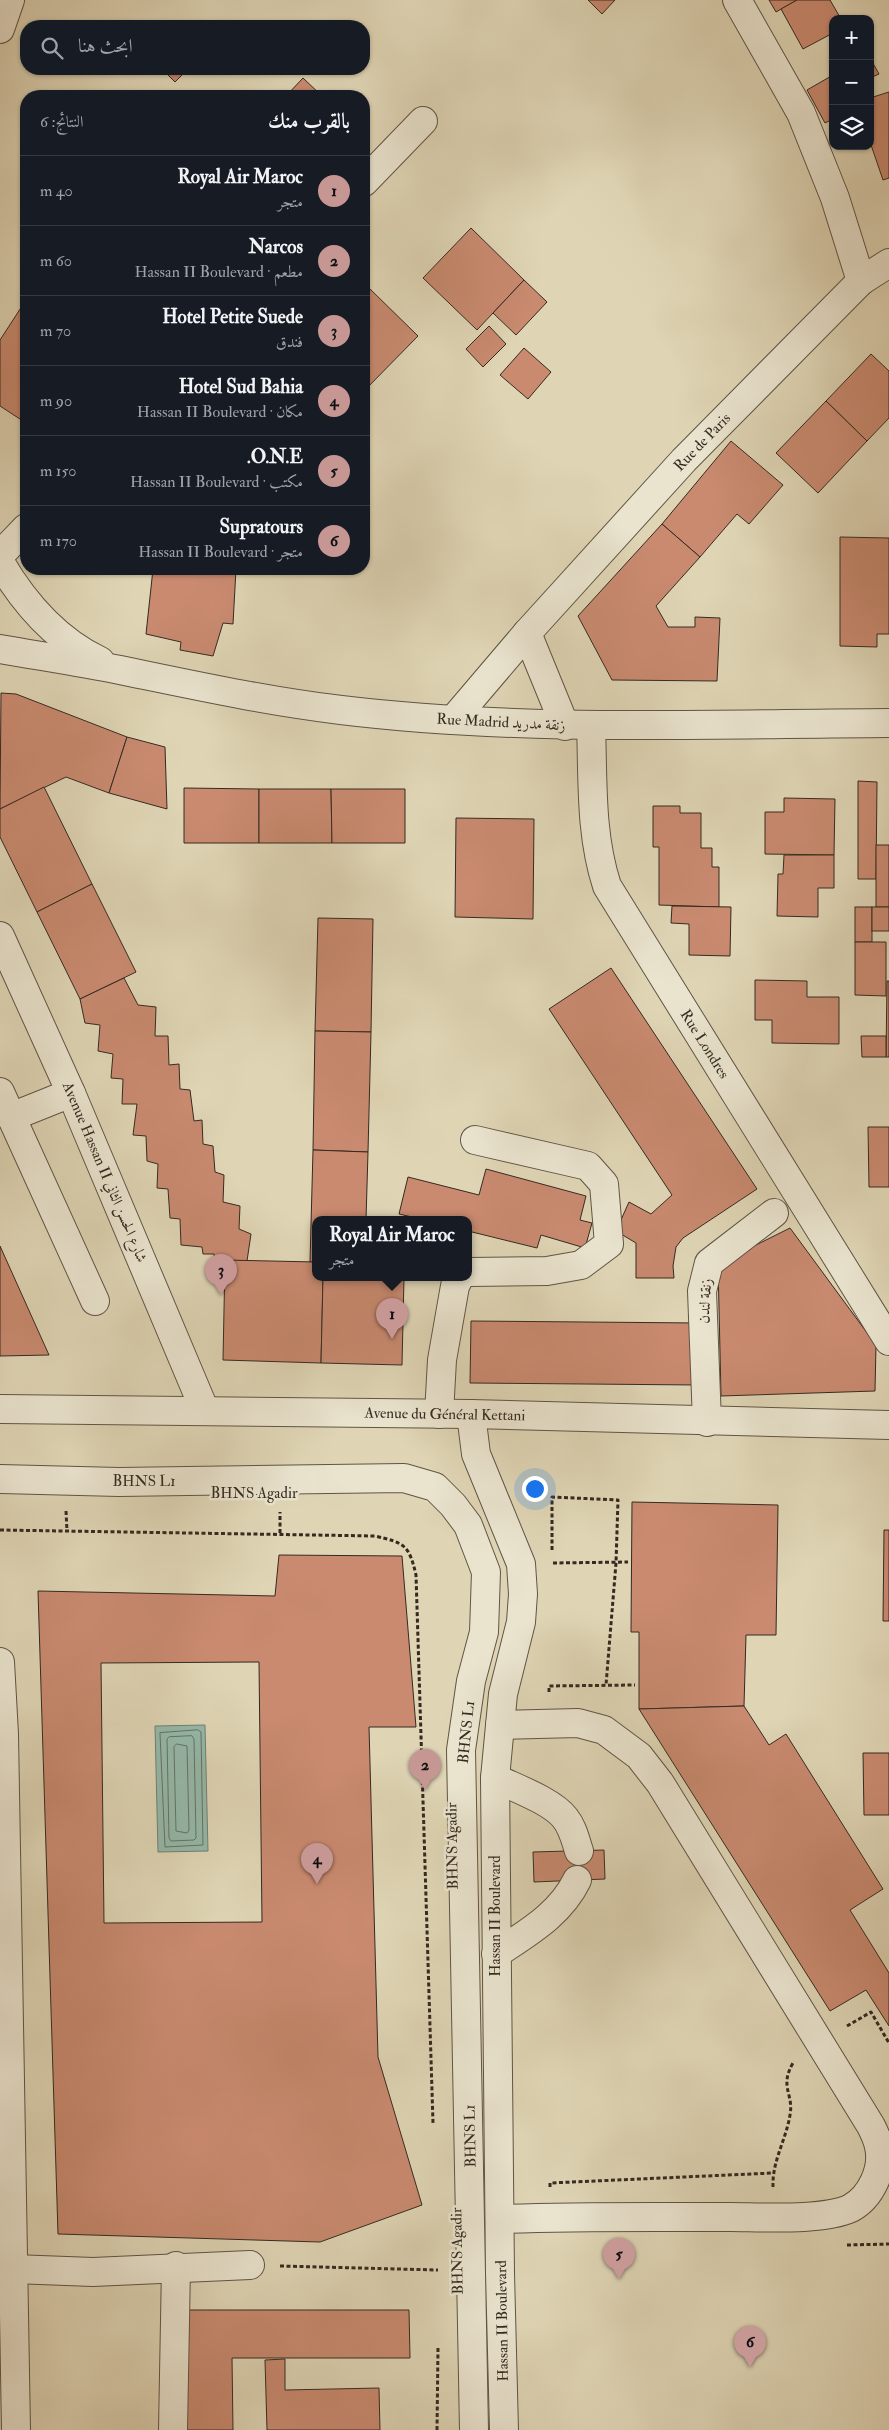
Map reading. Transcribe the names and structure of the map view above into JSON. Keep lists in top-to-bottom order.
{
  "streets": {
    "street": [
      "Rue de Paris",
      "Rue Madrid زنقة مدريد",
      "Rue Londres",
      "Avenue Hassan II شارع الحسن الثاني",
      "زنقة لندن",
      "Avenue du Général Kettani",
      "BHNS L1",
      "BHNS Agadir",
      "Hassan II Boulevard"
    ]
  },
  "crossings": [
    ["Rue de Paris", "Rue Madrid زنقة مدريد"],
    ["Rue Madrid زنقة مدريد", "Rue Londres"],
    ["Avenue Hassan II شارع الحسن الثاني", "Avenue du Général Kettani"],
    ["زنقة لندن", "Avenue du Général Kettani"],
    ["Avenue du Général Kettani", "Hassan II Boulevard"]
  ],
  "page": {
    "map_buttons": ["+", "−"],
    "search": "ابحث هنا",
    "heading": ["بالقرب منك", "النتائج: 6"],
    "list": [
      {
        "mark": "1",
        "name": "Royal Air Maroc",
        "note": "متجر",
        "value": "40 m"
      },
      {
        "mark": "2",
        "name": "Narcos",
        "note": "مطعم · Hassan II Boulevard",
        "value": "60 m"
      },
      {
        "mark": "3",
        "name": "Hotel Petite Suede",
        "note": "فندق",
        "value": "70 m"
      },
      {
        "mark": "4",
        "name": "Hotel Sud Bahia",
        "note": "مكان · Hassan II Boulevard",
        "value": "90 m"
      },
      {
        "mark": "5",
        "name": "O.N.E.",
        "note": "مكتب · Hassan II Boulevard",
        "value": "150 m"
      },
      {
        "mark": "6",
        "name": "Supratours",
        "note": "متجر · Hassan II Boulevard",
        "value": "170 m"
      }
    ],
    "popup": ["Royal Air Maroc", "متجر"],
    "pins": [
      "3",
      "1",
      "2",
      "4",
      "5",
      "6"
    ]
  }
}
